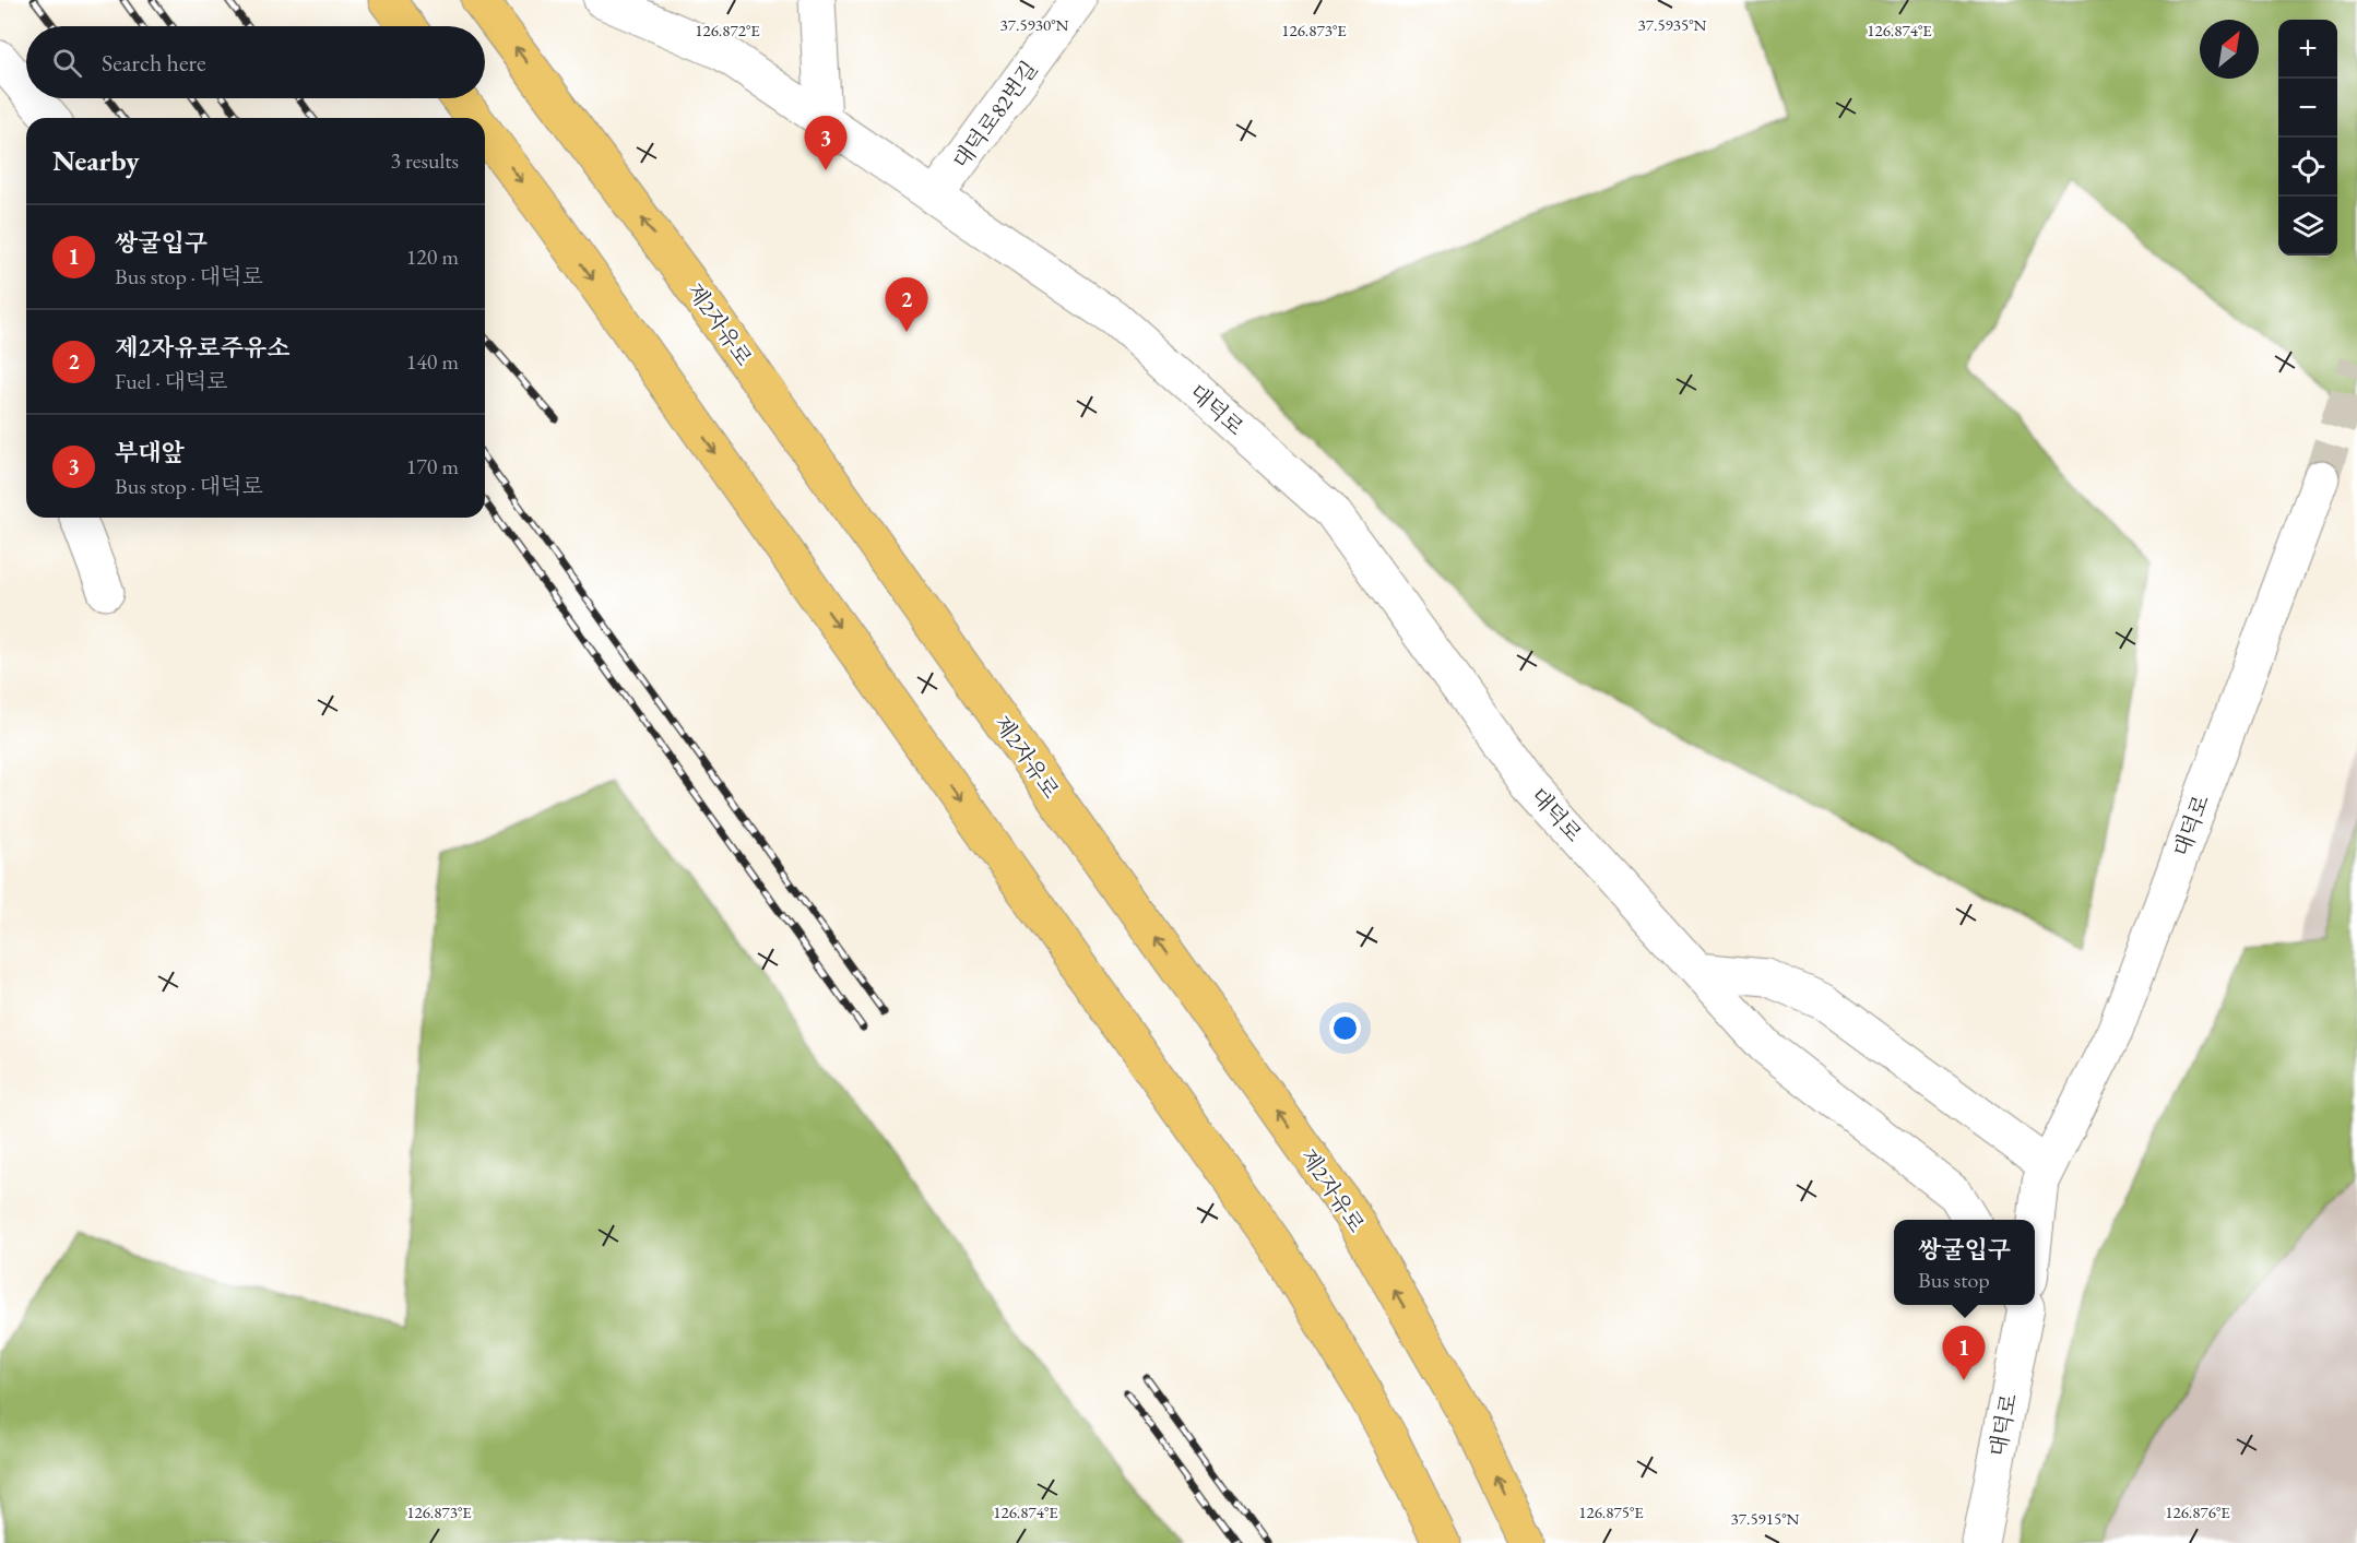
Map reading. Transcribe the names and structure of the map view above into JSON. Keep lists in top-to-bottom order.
{
  "streets": {
    "highway": ["제2자유로"],
    "street": ["대덕로82번길", "대덕로"]
  },
  "crossings": [
    ["대덕로82번길", "대덕로"]
  ],
  "north": "top right",
  "page": {
    "map_buttons": ["+", "−"],
    "search": "Search here",
    "pins": ["3", "2", "1"],
    "heading": ["Nearby", "3 results"],
    "list": [
      {
        "mark": "1",
        "name": "쌍굴입구",
        "note": "Bus stop · 대덕로",
        "value": "120 m"
      },
      {
        "mark": "2",
        "name": "제2자유로주유소",
        "note": "Fuel · 대덕로",
        "value": "140 m"
      },
      {
        "mark": "3",
        "name": "부대앞",
        "note": "Bus stop · 대덕로",
        "value": "170 m"
      }
    ],
    "popup": ["쌍굴입구", "Bus stop"]
  },
  "coordinates": [
    "37.5930°N",
    "37.5935°N",
    "126.873°E",
    "126.874°E",
    "126.872°E",
    "126.875°E",
    "126.876°E",
    "37.5915°N"
  ]
}
